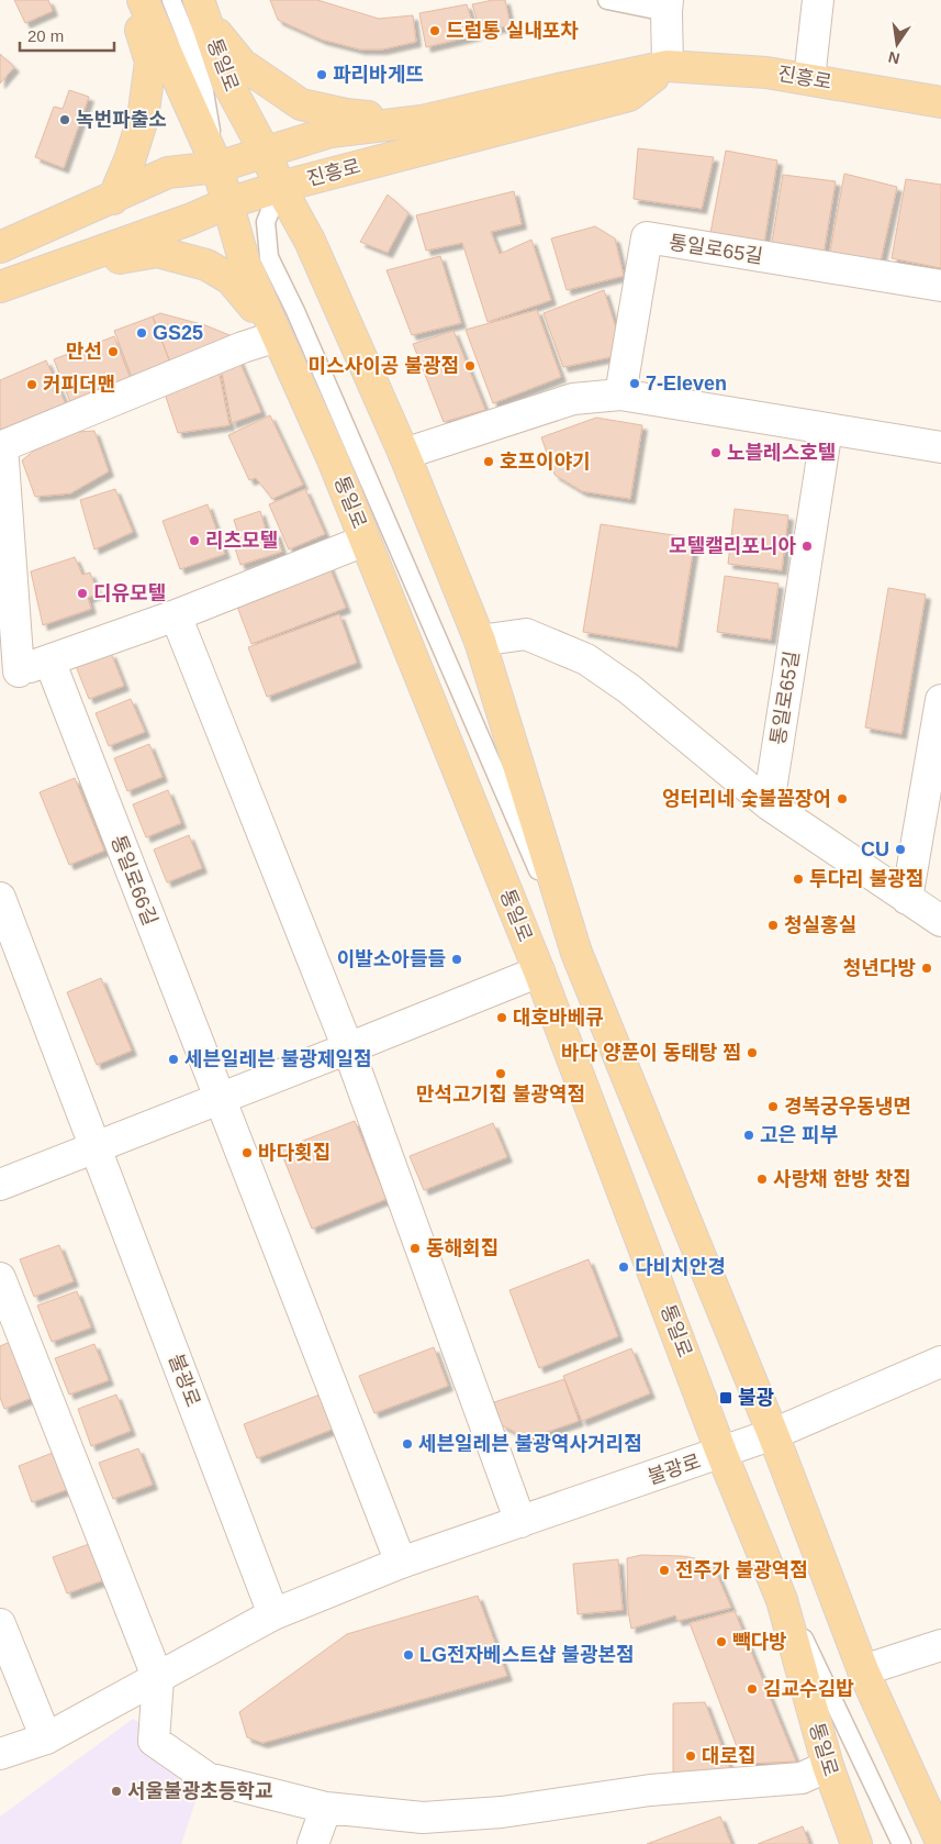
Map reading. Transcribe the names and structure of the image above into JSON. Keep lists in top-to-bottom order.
{
  "streets": {
    "main road": ["통일로", "진흥로"],
    "street": ["통일로65길", "통일로66길", "불광로"]
  },
  "crossings": [
    ["통일로", "진흥로"],
    ["통일로", "불광로"]
  ],
  "places": {
    "other": [
      "드럼통 실내포차",
      "파리바게뜨",
      "녹번파출소",
      "GS25",
      "만선",
      "미스사이공 불광점",
      "7-Eleven",
      "커피더맨",
      "노블레스호텔",
      "호프이야기",
      "리츠모텔",
      "모텔캘리포니아",
      "디유모텔",
      "엉터리네 숯불꼼장어",
      "CU",
      "투다리 불광점",
      "청실홍실",
      "이발소아들들",
      "청년다방",
      "대호바베큐",
      "바다 양푼이 동태탕 찜",
      "세븐일레븐 불광제일점",
      "만석고기집 불광역점",
      "경복궁우동냉면",
      "고은 피부",
      "바다횟집",
      "사랑채 한방 찻집",
      "동해회집",
      "다비치안경",
      "세븐일레븐 불광역사거리점",
      "전주가 불광역점",
      "빽다방",
      "LG전자베스트샵 불광본점",
      "김교수김밥",
      "대로집",
      "서울불광초등학교"
    ],
    "transit": ["불광"]
  },
  "scale_bar": "20 m",
  "north": "bottom"
}
